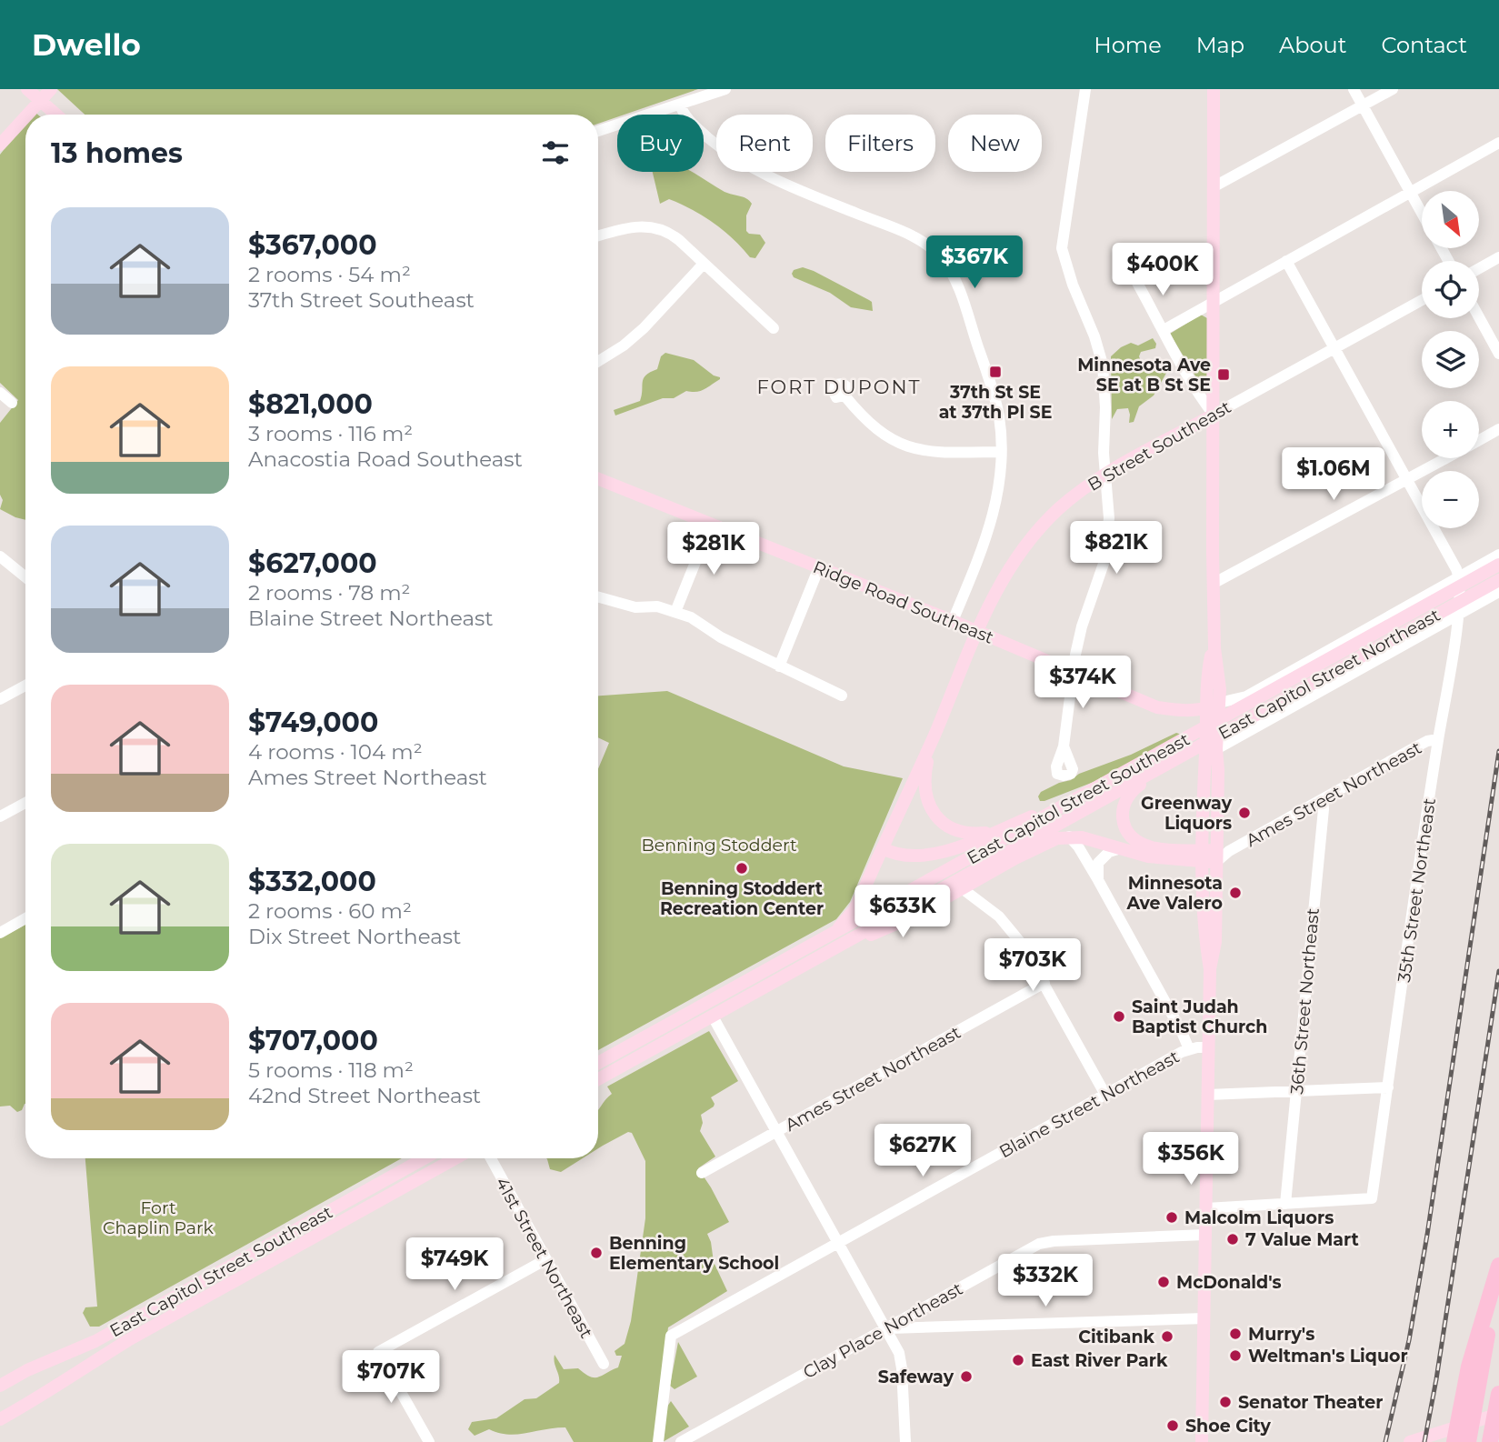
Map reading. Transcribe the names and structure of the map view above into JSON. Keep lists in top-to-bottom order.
{
  "streets": {
    "main road": [
      "B Street Southeast",
      "Ridge Road Southeast",
      "East Capitol Street Northeast",
      "Ames Street Northeast",
      "East Capitol Street Southeast"
    ],
    "street": [
      "35th Street Northeast",
      "36th Street Northeast",
      "Blaine Street Northeast",
      "41st Street Northeast",
      "Clay Place Northeast"
    ]
  },
  "crossings": [
    ["B Street Southeast", "Ridge Road Southeast"],
    ["B Street Southeast", "East Capitol Street Northeast"],
    ["B Street Southeast", "East Capitol Street Southeast"],
    ["East Capitol Street Northeast", "Ames Street Northeast"],
    ["East Capitol Street Northeast", "East Capitol Street Southeast"],
    ["East Capitol Street Northeast", "35th Street Northeast"],
    ["Ames Street Northeast", "35th Street Northeast"],
    ["Ames Street Northeast", "36th Street Northeast"],
    ["35th Street Northeast", "36th Street Northeast"]
  ],
  "districts": ["FORT DUPONT"],
  "parks": ["Benning Stoddert", "Fort Chaplin Park"],
  "places": {
    "transit": ["37th St SE at 37th Pl SE", "Minnesota Ave SE at B St SE"],
    "other": [
      "Greenway Liquors",
      "Benning Stoddert Recreation Center",
      "Minnesota Ave Valero",
      "Saint Judah Baptist Church",
      "Malcolm Liquors",
      "7 Value Mart",
      "Benning Elementary School",
      "McDonald's",
      "Murry's",
      "Citibank",
      "Weltman's Liquor",
      "East River Park",
      "Safeway",
      "Senator Theater",
      "Shoe City"
    ]
  },
  "north": "bottom right",
  "page": {
    "header": "Dwello",
    "nav": [
      "Home",
      "Map",
      "About",
      "Contact"
    ],
    "chip": [
      "Buy",
      "Rent",
      "Filters",
      "New"
    ],
    "heading": "13 homes",
    "map_buttons": ["+", "−"],
    "list": [
      {
        "name": "$367,000",
        "note": "2 rooms · 54 m² · 37th Street Southeast"
      },
      {
        "name": "$821,000",
        "note": "3 rooms · 116 m² · Anacostia Road Southeast"
      },
      {
        "name": "$627,000",
        "note": "2 rooms · 78 m² · Blaine Street Northeast"
      },
      {
        "name": "$749,000",
        "note": "4 rooms · 104 m² · Ames Street Northeast"
      },
      {
        "name": "$332,000",
        "note": "2 rooms · 60 m² · Dix Street Northeast"
      },
      {
        "name": "$707,000",
        "note": "5 rooms · 118 m² · 42nd Street Northeast"
      }
    ],
    "price": [
      "$367K",
      "$400K",
      "$1.06M",
      "$821K",
      "$281K",
      "$374K",
      "$633K",
      "$703K",
      "$627K",
      "$356K",
      "$749K",
      "$332K",
      "$707K"
    ]
  }
}
